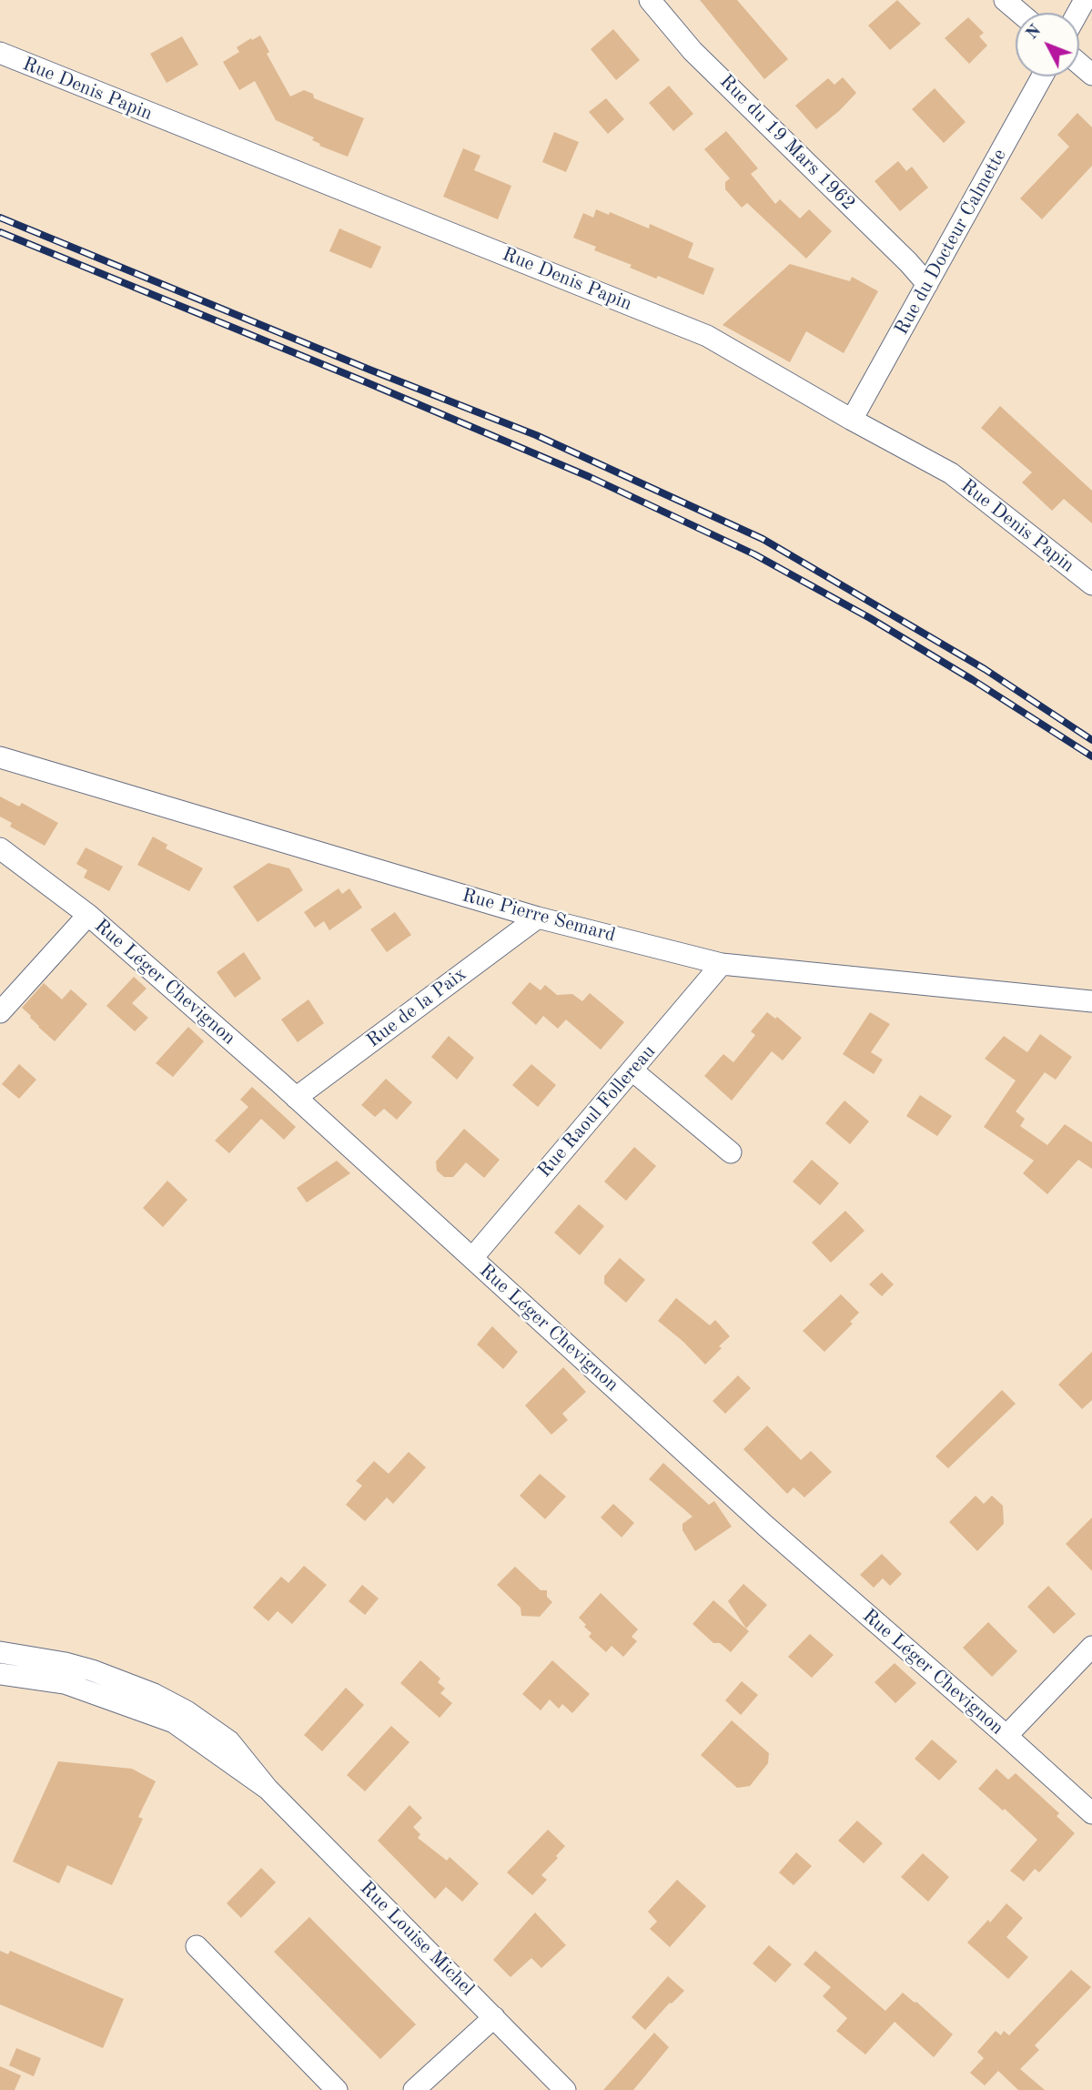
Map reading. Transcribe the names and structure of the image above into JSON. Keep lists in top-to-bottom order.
{
  "streets": {
    "street": [
      "Rue Denis Papin",
      "Rue du 19 Mars 1962",
      "Rue du Docteur Calmette",
      "Rue Pierre Semard",
      "Rue Léger Chevignon",
      "Rue de la Paix",
      "Rue Raoul Follereau",
      "Rue Louise Michel"
    ]
  },
  "crossings": [
    ["Rue Denis Papin", "Rue du Docteur Calmette"],
    ["Rue du 19 Mars 1962", "Rue du Docteur Calmette"],
    ["Rue Pierre Semard", "Rue de la Paix"],
    ["Rue Pierre Semard", "Rue Raoul Follereau"],
    ["Rue Léger Chevignon", "Rue de la Paix"],
    ["Rue Léger Chevignon", "Rue Raoul Follereau"]
  ],
  "north": "top left"
}
